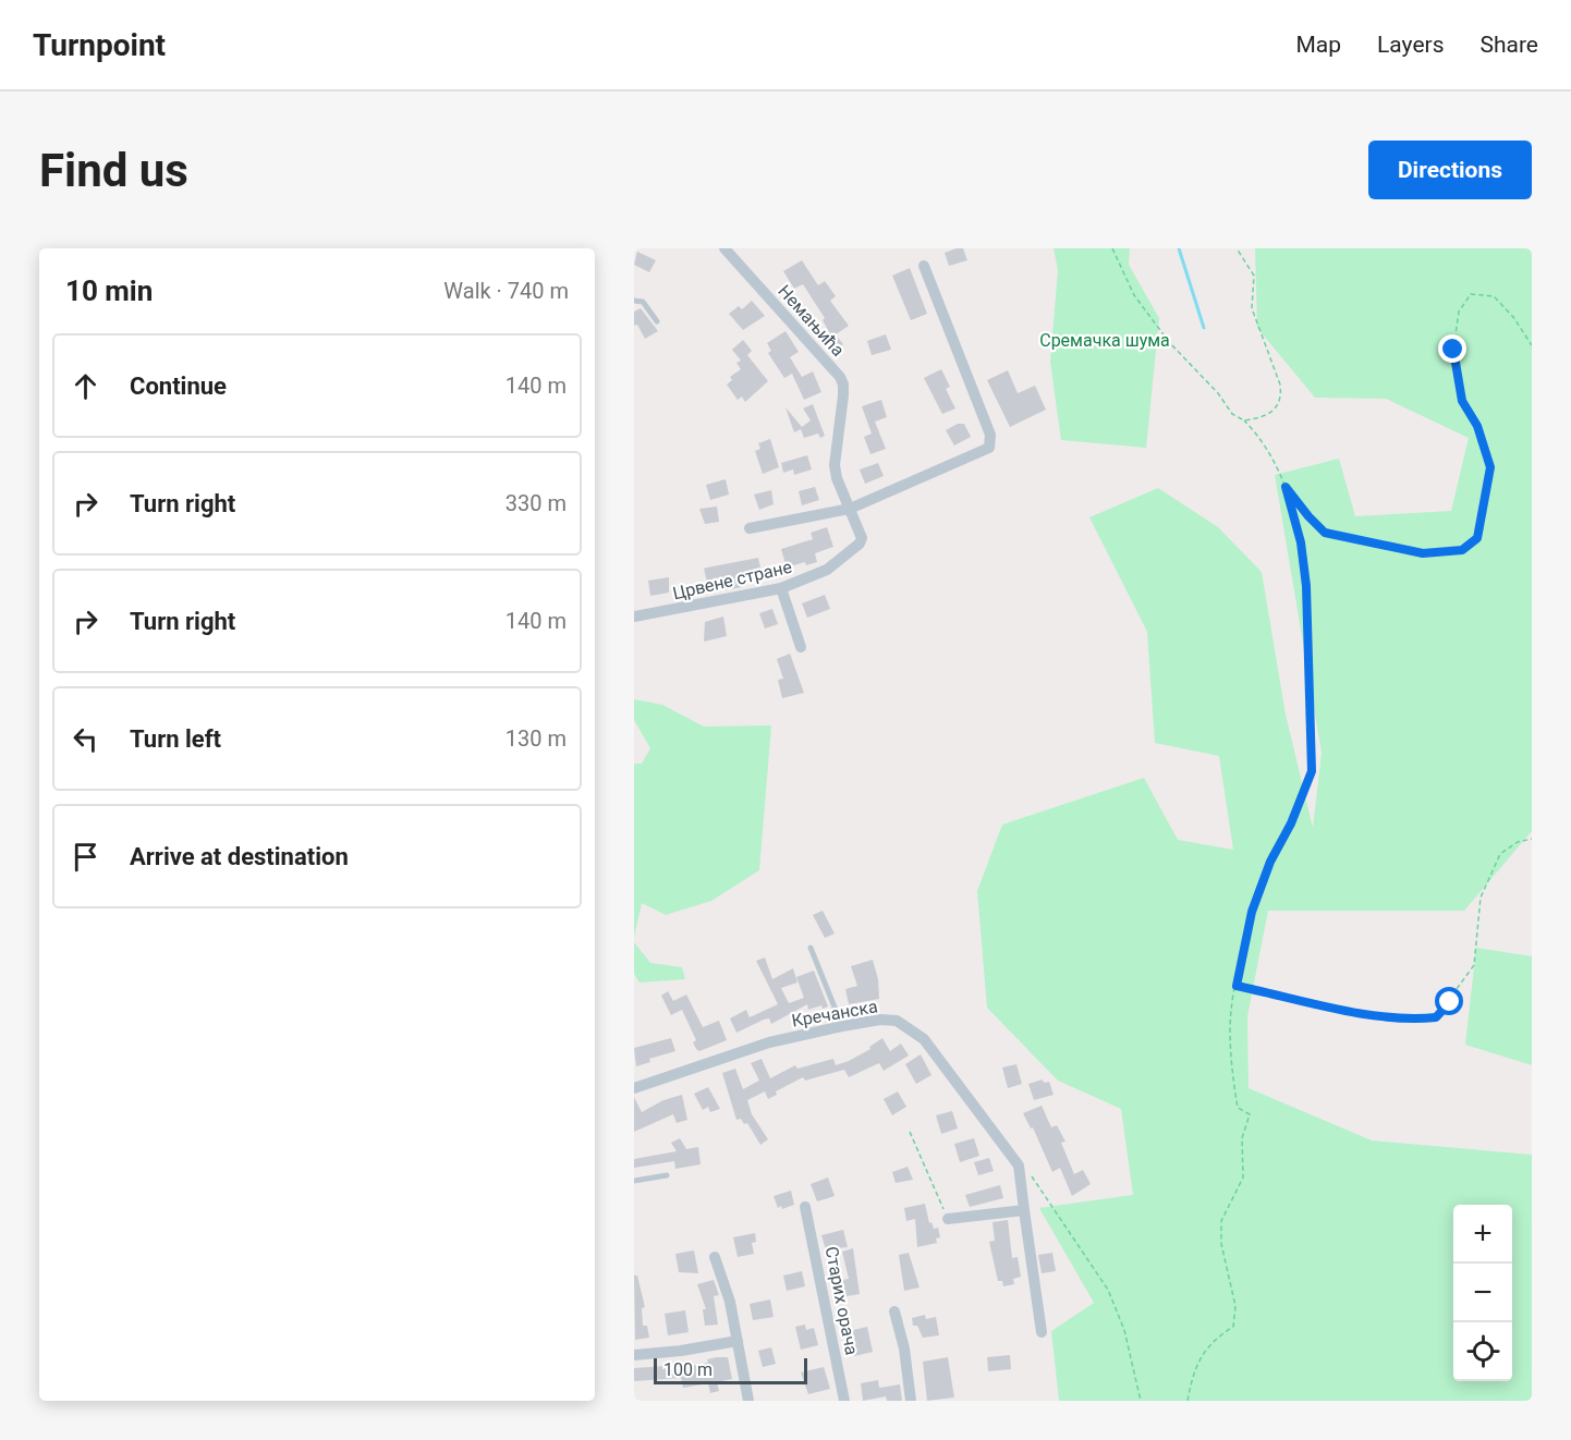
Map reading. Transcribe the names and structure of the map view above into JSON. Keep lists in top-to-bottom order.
{
  "streets": {
    "street": [
      "Немањића",
      "Црвене стране",
      "Кречанска",
      "Старих орача"
    ]
  },
  "crossings": [
    ["Немањића", "Црвене стране"]
  ],
  "parks": ["Сремачка шума"],
  "scale_bar": "100 m",
  "page": {
    "header": "Turnpoint",
    "nav": ["Map", "Layers", "Share"],
    "buttons": "Directions",
    "title": "Find us",
    "heading": ["10 min", "Walk · 740 m"],
    "list": [
      ["Continue", "140 m"],
      ["Turn right", "330 m"],
      ["Turn right", "140 m"],
      ["Turn left", "130 m"],
      "Arrive at destination"
    ],
    "map_buttons": ["+", "−"],
    "scale": "100 m"
  }
}
